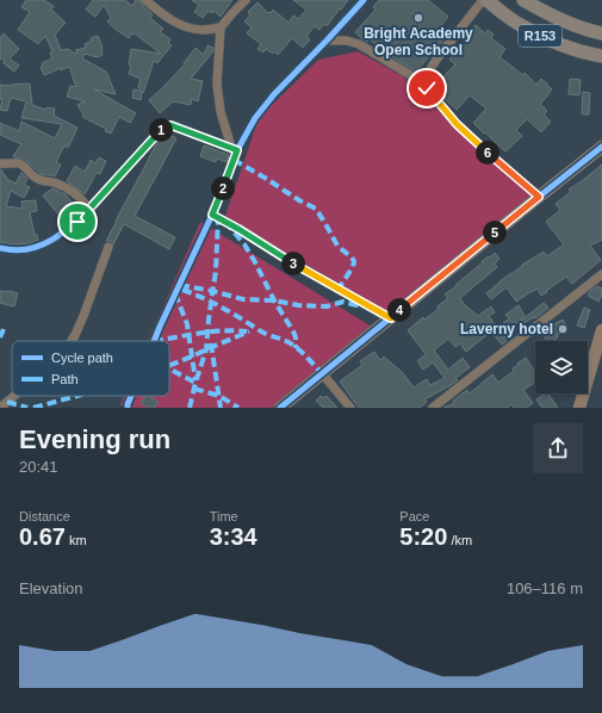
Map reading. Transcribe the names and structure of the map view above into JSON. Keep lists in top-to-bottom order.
{
  "streets": {
    "main road": ["R153"]
  },
  "places": ["Bright Academy Open School", "Laverny hotel"],
  "legend": ["Cycle path", "Path"],
  "page": {
    "pins": [
      "1",
      "6",
      "2",
      "5",
      "3",
      "4"
    ],
    "heading": ["Evening run", "20:41"],
    "stats": [
      ["Distance", "0.67 km"],
      ["Time", "3:34"],
      ["Pace", "5:20 /km"]
    ],
    "chart": ["Elevation", "106–116 m"]
  }
}
